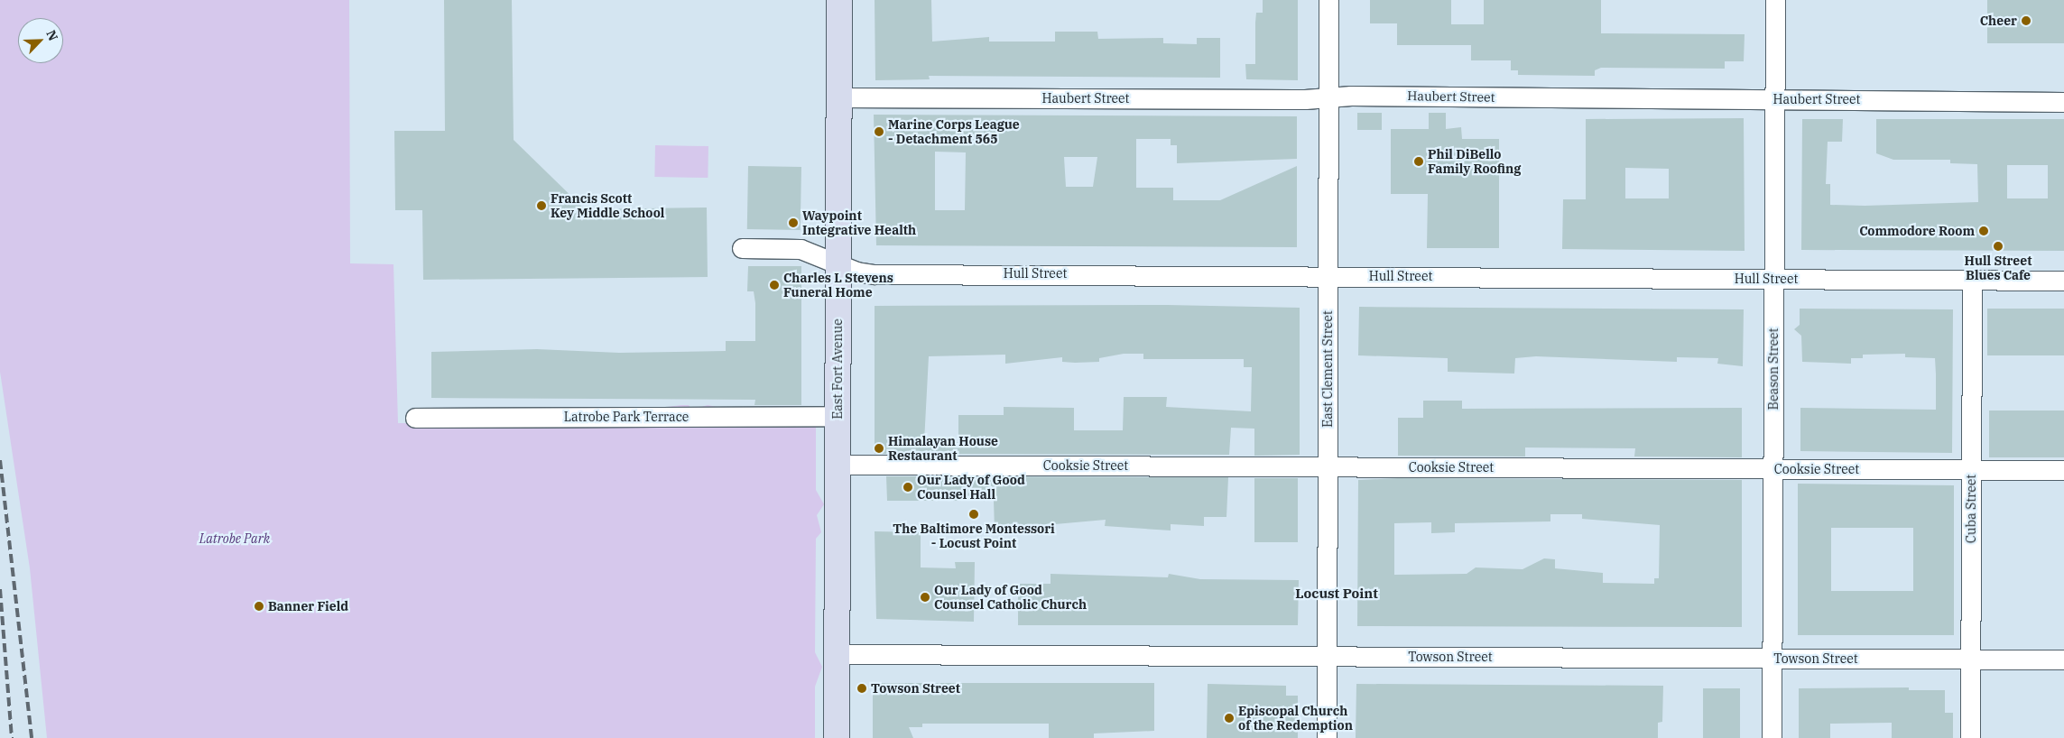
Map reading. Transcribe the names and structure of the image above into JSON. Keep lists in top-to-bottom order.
{
  "streets": {
    "street": [
      "Haubert Street",
      "Hull Street",
      "East Fort Avenue",
      "East Clement Street",
      "Beason Street",
      "Latrobe Park Terrace",
      "Cooksie Street",
      "Cuba Street",
      "Towson Street"
    ]
  },
  "crossings": [
    ["Haubert Street", "East Fort Avenue"],
    ["Haubert Street", "East Clement Street"],
    ["Haubert Street", "Beason Street"],
    ["Hull Street", "East Fort Avenue"],
    ["Hull Street", "East Clement Street"],
    ["Hull Street", "Beason Street"],
    ["Hull Street", "Cuba Street"],
    ["East Fort Avenue", "Latrobe Park Terrace"],
    ["East Fort Avenue", "Cooksie Street"],
    ["East Fort Avenue", "Towson Street"],
    ["East Clement Street", "Cooksie Street"],
    ["East Clement Street", "Towson Street"],
    ["Beason Street", "Cooksie Street"],
    ["Beason Street", "Towson Street"],
    ["Cooksie Street", "Cuba Street"],
    ["Cuba Street", "Towson Street"]
  ],
  "districts": ["Locust Point"],
  "parks": ["Latrobe Park"],
  "places": [
    "Cheer",
    "Marine Corps League - Detachment 565",
    "Phil DiBello Family Roofing",
    "Francis Scott Key Middle School",
    "Waypoint Integrative Health",
    "Commodore Room",
    "Hull Street Blues Cafe",
    "Charles L Stevens Funeral Home",
    "Himalayan House Restaurant",
    "Our Lady of Good Counsel Hall",
    "The Baltimore Montessori - Locust Point",
    "Our Lady of Good Counsel Catholic Church",
    "Banner Field",
    "Towson Street",
    "Episcopal Church of the Redemption"
  ],
  "north": "top right"
}
